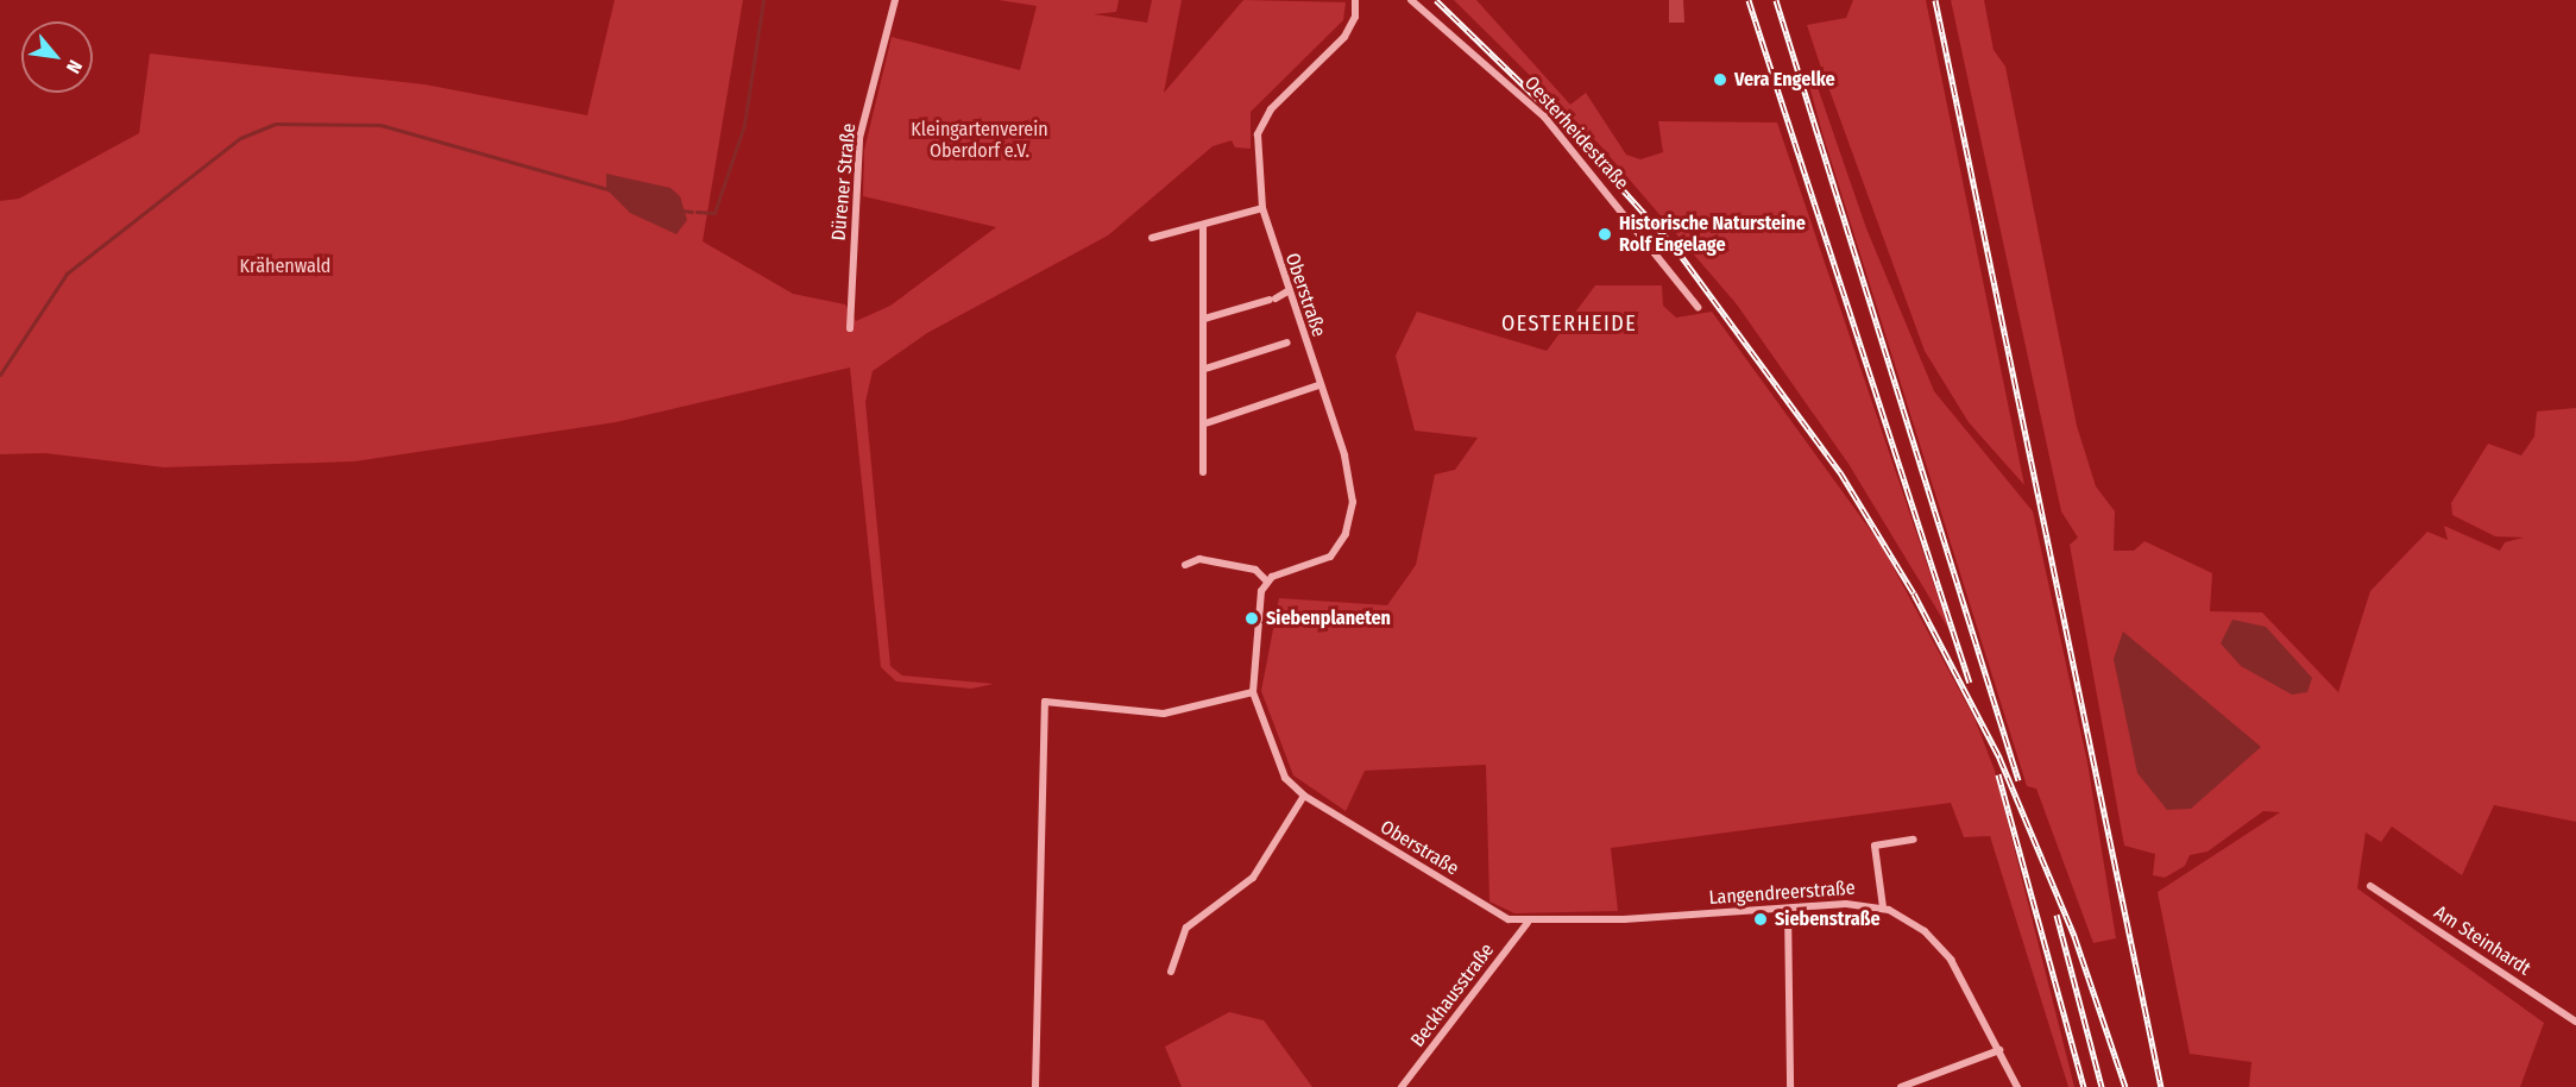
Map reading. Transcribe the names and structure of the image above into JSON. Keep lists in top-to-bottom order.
{
  "streets": {
    "street": [
      "Oesterheidestraße",
      "Dürener Straße",
      "Oberstraße",
      "Langendreerstraße",
      "Am Steinhardt",
      "Beckhausstraße"
    ]
  },
  "crossings": [
    ["Oberstraße", "Langendreerstraße"],
    ["Oberstraße", "Beckhausstraße"]
  ],
  "districts": ["OESTERHEIDE"],
  "parks": ["Kleingartenverein Oberdorf e.V.", "Krähenwald"],
  "places": [
    "Vera Engelke",
    "Historische Natursteine Rolf Engelage",
    "Siebenplaneten",
    "Siebenstraße"
  ],
  "north": "bottom right"
}
